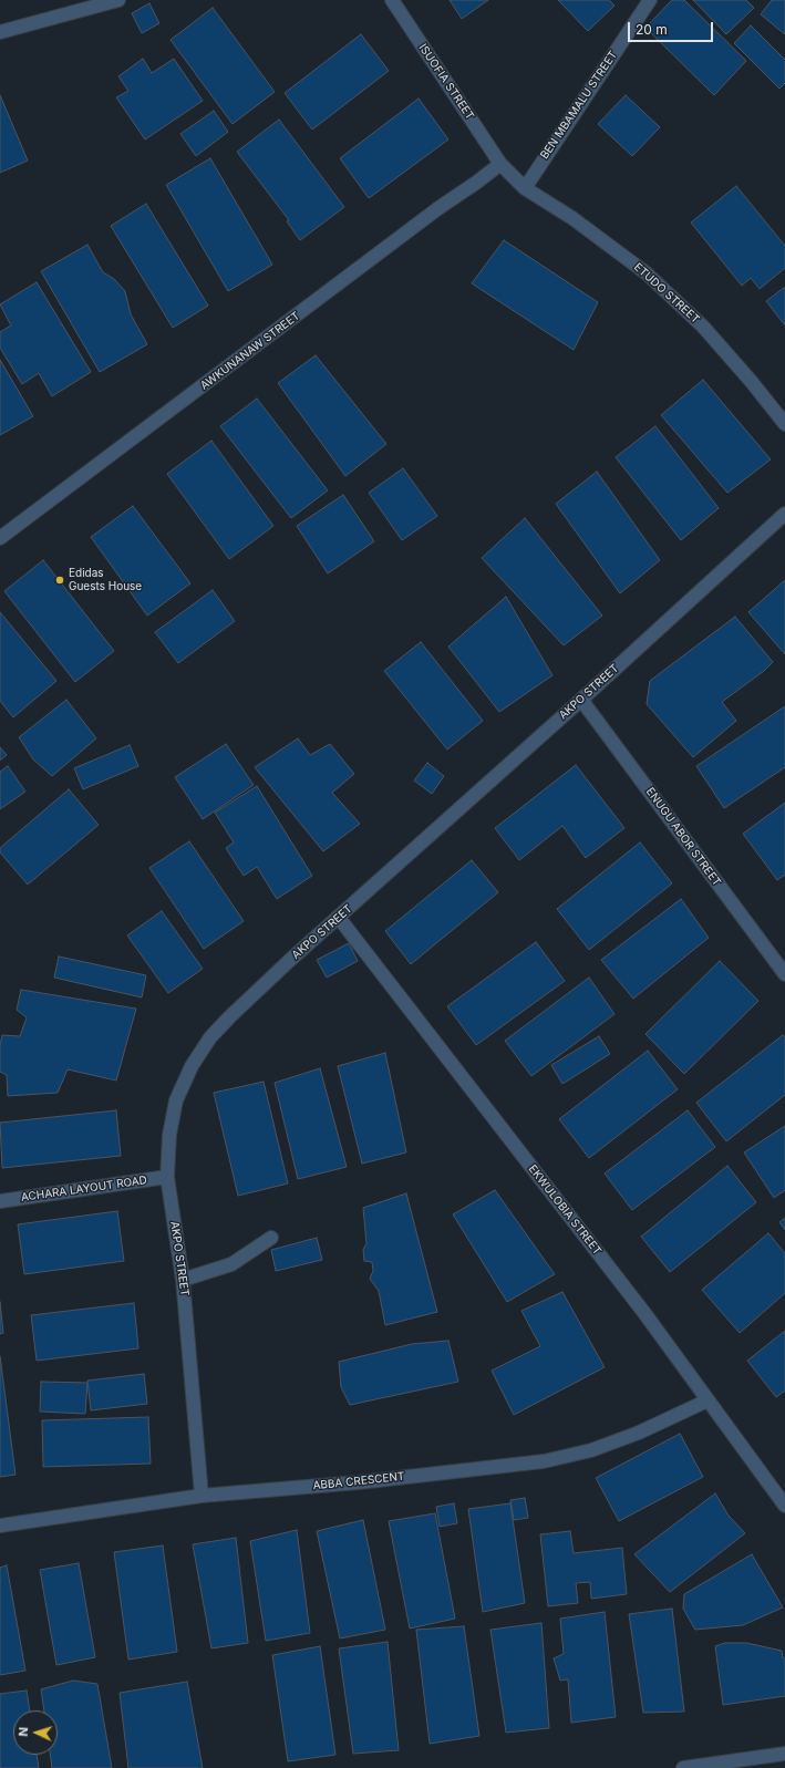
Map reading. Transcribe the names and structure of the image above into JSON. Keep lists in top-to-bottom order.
{
  "streets": {
    "street": [
      "ISUOFIA STREET",
      "BEN MBAMALU STREET",
      "ETUDO STREET",
      "AWKUNANAW STREET",
      "AKPO STREET",
      "ENUGU ABOR STREET",
      "ACHARA LAYOUT ROAD",
      "EKWULOBIA STREET",
      "ABBA CRESCENT"
    ]
  },
  "crossings": [
    ["ISUOFIA STREET", "BEN MBAMALU STREET"],
    ["ISUOFIA STREET", "ETUDO STREET"],
    ["ISUOFIA STREET", "AWKUNANAW STREET"],
    ["BEN MBAMALU STREET", "ETUDO STREET"],
    ["AKPO STREET", "ENUGU ABOR STREET"],
    ["AKPO STREET", "ACHARA LAYOUT ROAD"],
    ["AKPO STREET", "EKWULOBIA STREET"],
    ["AKPO STREET", "ABBA CRESCENT"],
    ["EKWULOBIA STREET", "ABBA CRESCENT"]
  ],
  "places": ["Edidas Guests House"],
  "scale_bar": "20 m",
  "north": "left"
}
